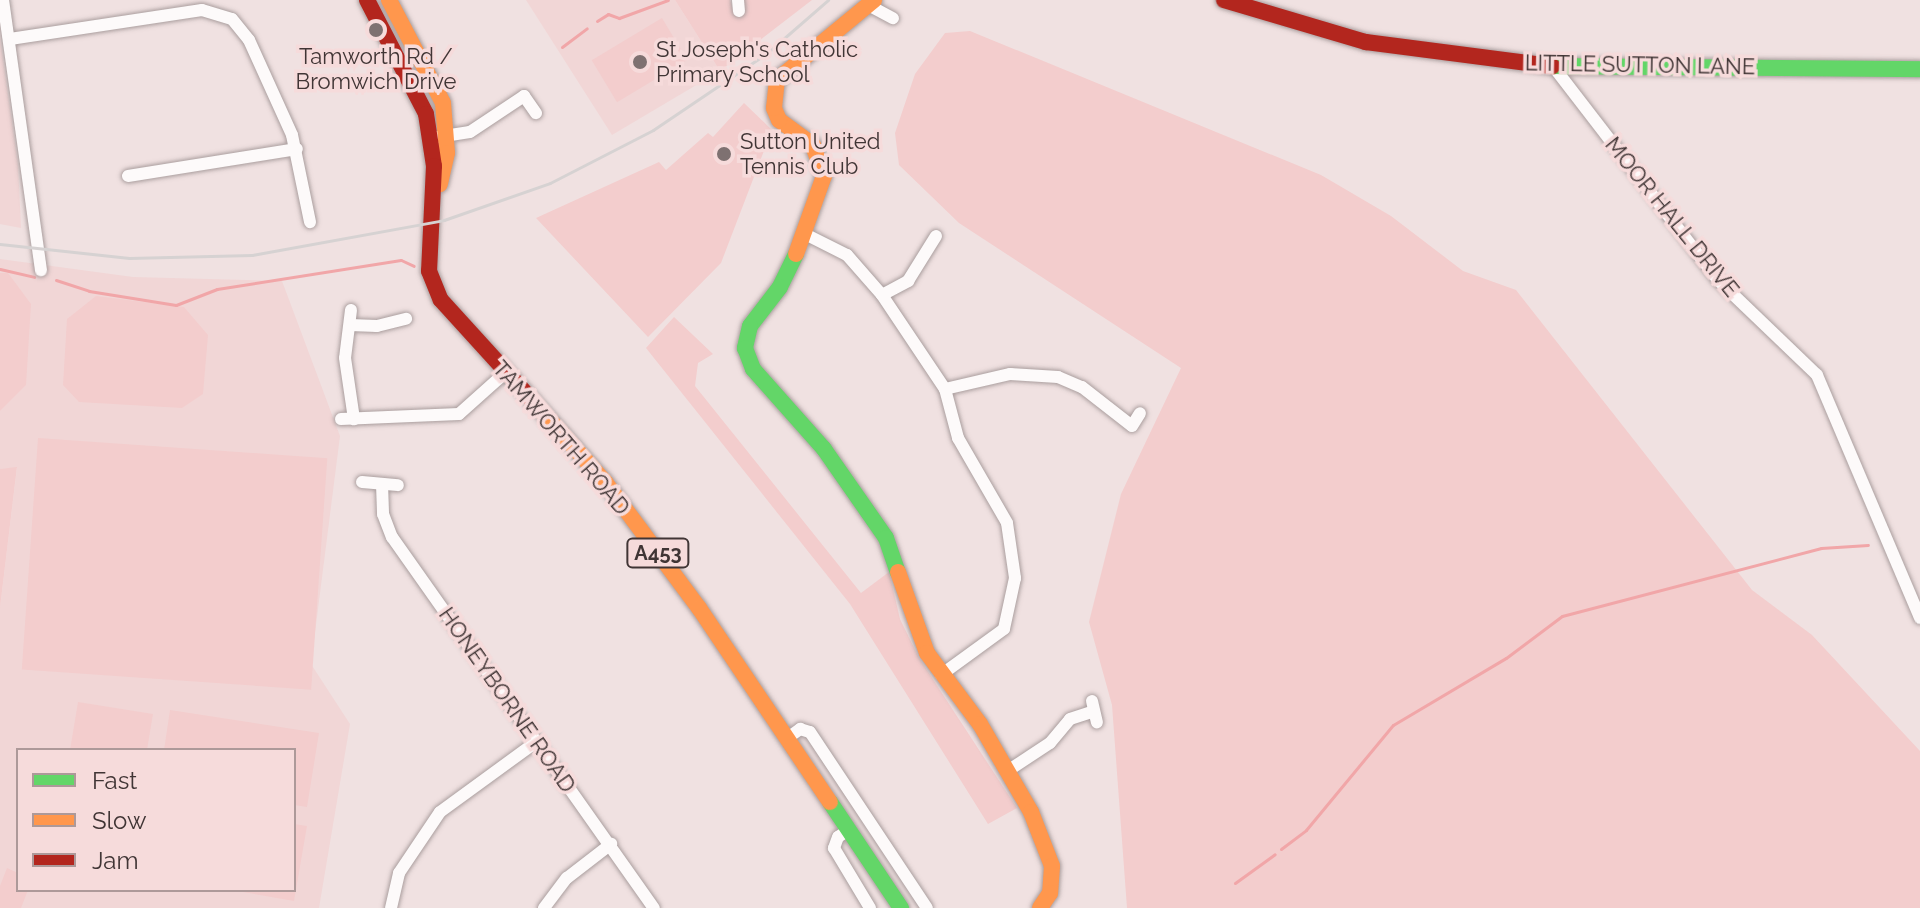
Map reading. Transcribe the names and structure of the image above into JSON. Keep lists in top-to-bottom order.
{
  "streets": {
    "street": [
      "LITTLE SUTTON LANE",
      "MOOR HALL DRIVE",
      "TAMWORTH ROAD",
      "A453",
      "HONEYBORNE ROAD"
    ]
  },
  "crossings": [
    ["LITTLE SUTTON LANE", "MOOR HALL DRIVE"]
  ],
  "places": ["Tamworth Rd / Bromwich Drive", "St Joseph's Catholic Primary School", "Sutton United Tennis Club"],
  "legend": ["Fast", "Slow", "Jam"]
}
